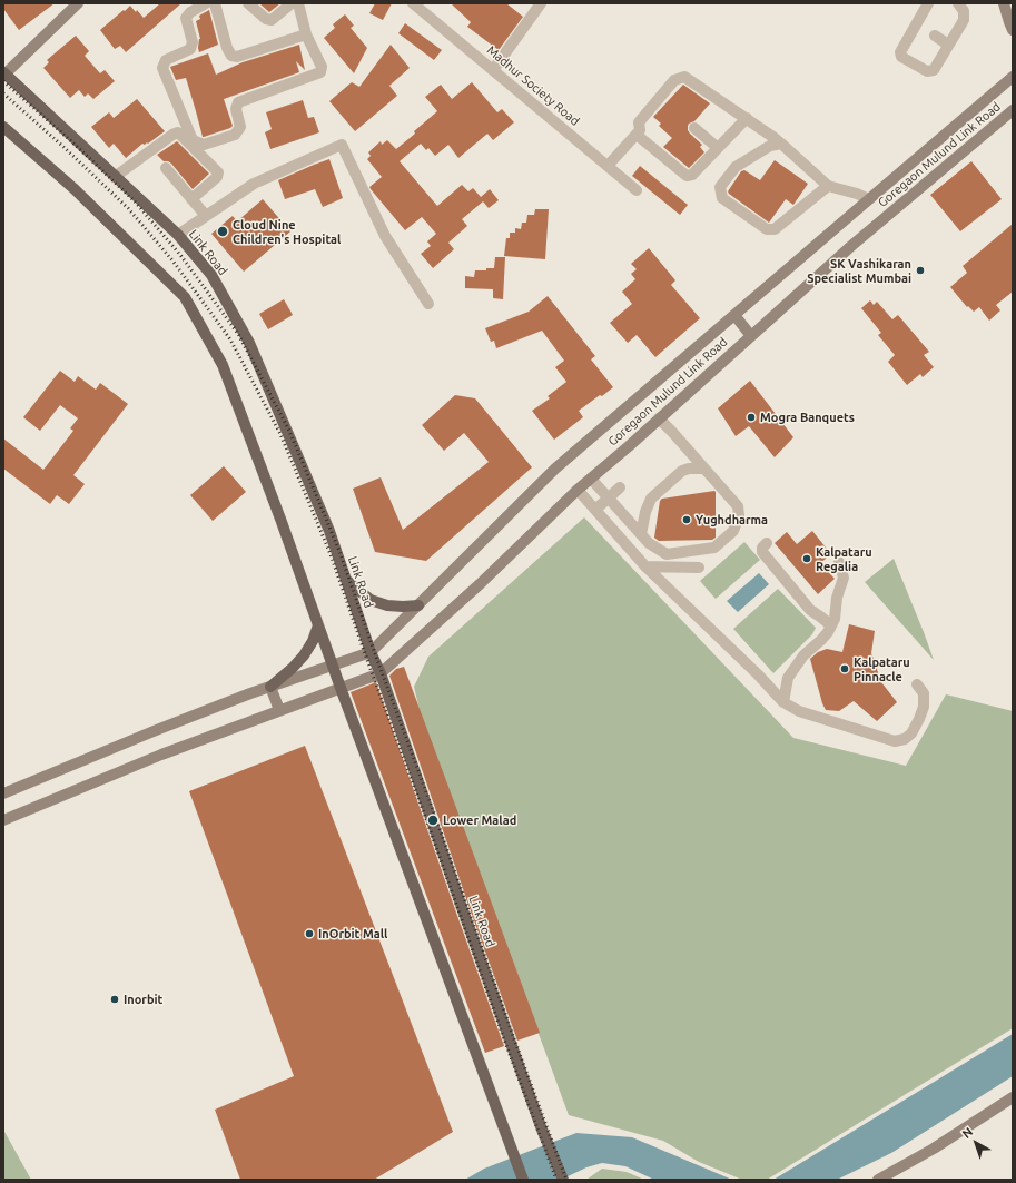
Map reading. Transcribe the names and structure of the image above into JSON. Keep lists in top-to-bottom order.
{
  "streets": {
    "main road": ["Goregaon Mulund Link Road", "Link Road"],
    "street": ["Madhur Society Road"]
  },
  "crossings": [
    ["Goregaon Mulund Link Road", "Link Road"]
  ],
  "places": [
    "Cloud Nine Children's Hospital",
    "SK Vashikaran Specialist Mumbai",
    "Mogra Banquets",
    "Yughdharma",
    "Kalpataru Regalia",
    "Kalpataru Pinnacle",
    "Lower Malad",
    "InOrbit Mall",
    "Inorbit"
  ],
  "north": "top left"
}
